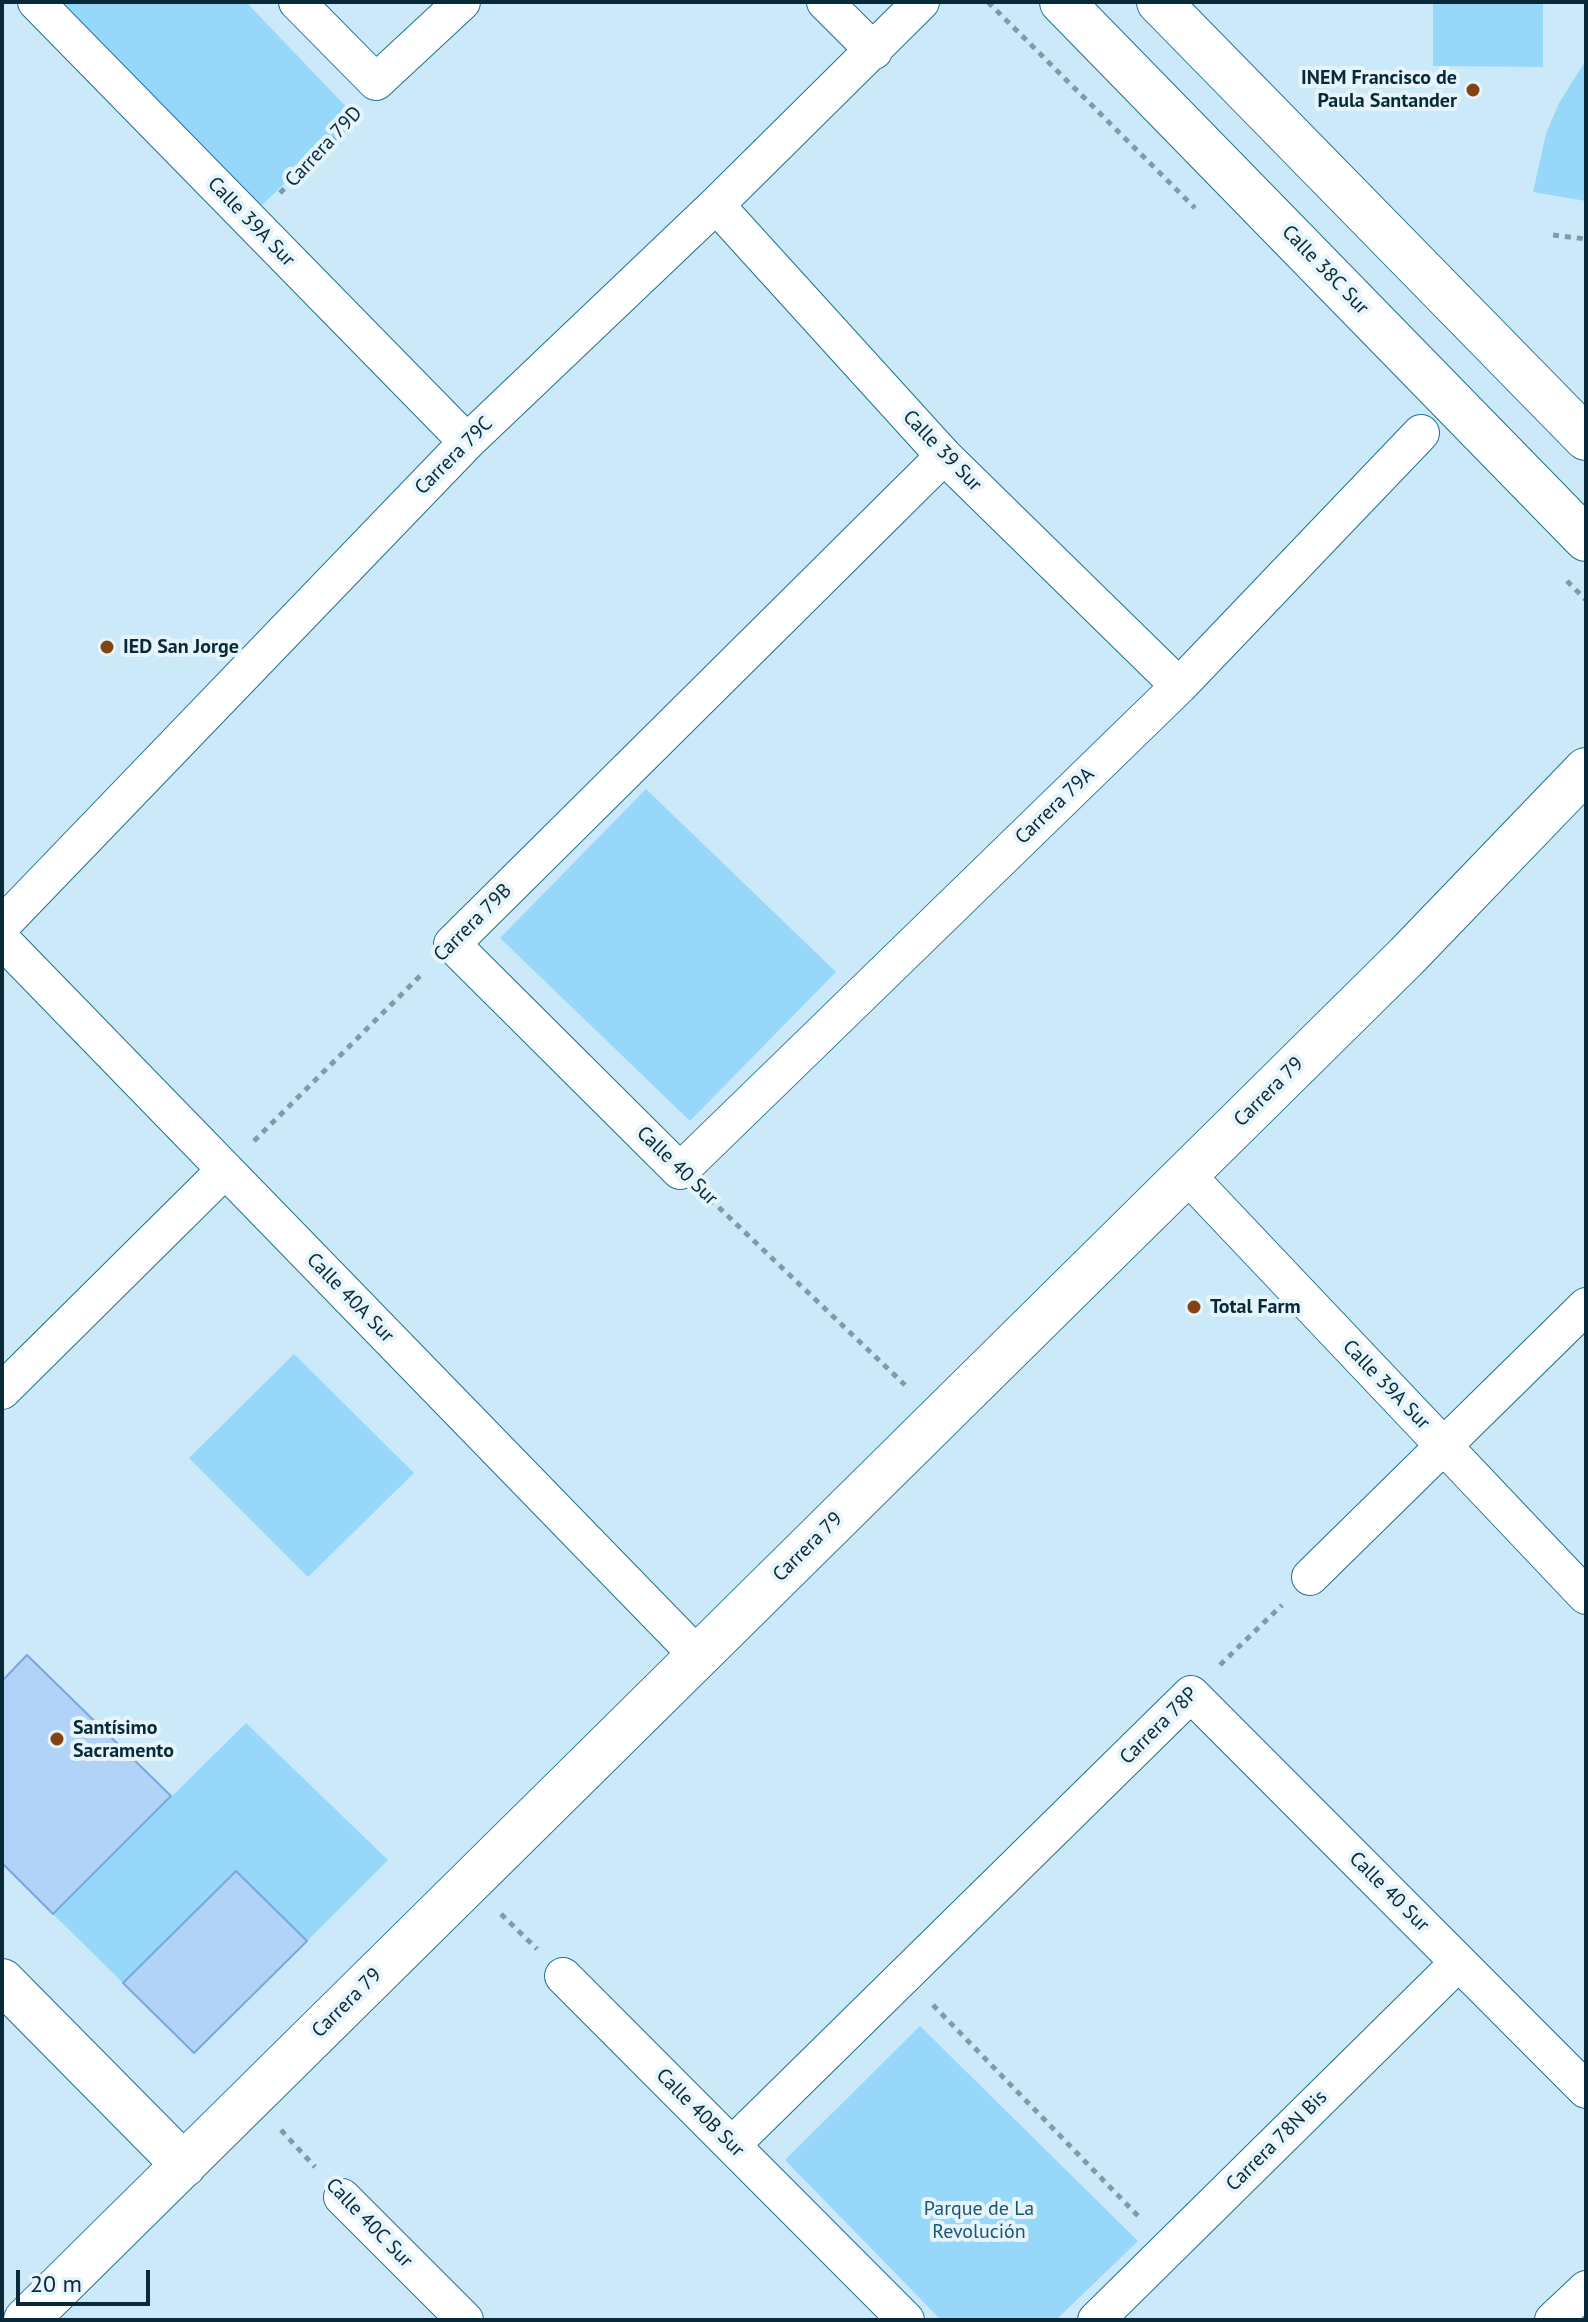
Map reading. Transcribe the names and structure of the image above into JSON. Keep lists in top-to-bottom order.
{
  "streets": {
    "street": [
      "Calle 39A Sur",
      "Calle 38C Sur",
      "Calle 39 Sur",
      "Carrera 79C",
      "Carrera 79A",
      "Carrera 79B",
      "Carrera 79",
      "Calle 40 Sur",
      "Calle 40A Sur",
      "Carrera 78P",
      "Calle 40B Sur",
      "Carrera 78N Bis",
      "Calle 40C Sur"
    ],
    "path": ["Carrera 79D"]
  },
  "crossings": [
    ["Carrera 79D", "Calle 39A Sur"],
    ["Calle 39A Sur", "Carrera 79C"],
    ["Calle 39A Sur", "Carrera 79"],
    ["Calle 39 Sur", "Carrera 79C"],
    ["Calle 39 Sur", "Carrera 79A"],
    ["Calle 39 Sur", "Carrera 79B"],
    ["Carrera 79A", "Calle 40 Sur"],
    ["Carrera 79B", "Calle 40 Sur"],
    ["Carrera 79B", "Calle 40A Sur"],
    ["Carrera 79", "Calle 40A Sur"],
    ["Calle 40 Sur", "Carrera 78P"],
    ["Calle 40 Sur", "Carrera 78N Bis"],
    ["Carrera 78P", "Calle 40B Sur"]
  ],
  "parks": ["Parque de La Revolución"],
  "places": [
    "INEM Francisco de Paula Santander",
    "IED San Jorge",
    "Total Farm",
    "Santísimo Sacramento"
  ],
  "scale_bar": "20 m"
}
